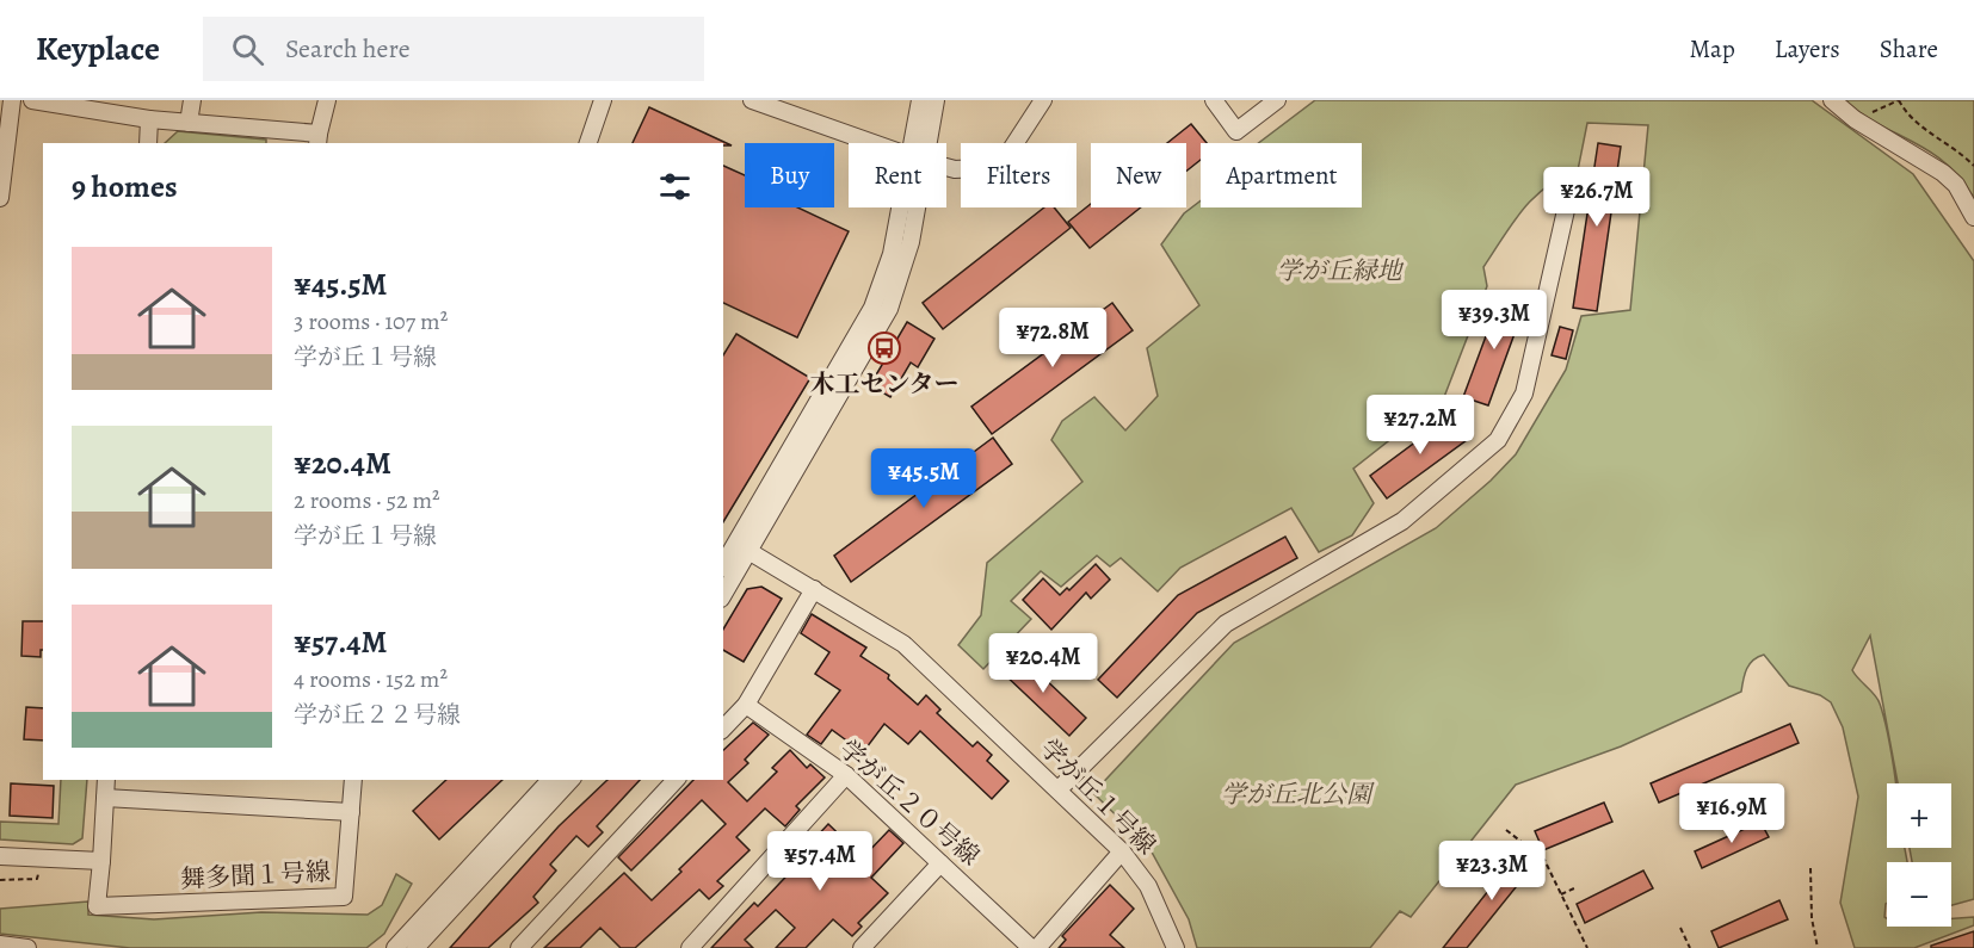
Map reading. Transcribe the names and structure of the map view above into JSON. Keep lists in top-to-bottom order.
{
  "streets": {
    "street": ["学が丘１号線", "学が丘２０号線", "舞多聞１号線"]
  },
  "parks": ["学が丘緑地", "学が丘北公園"],
  "places": {
    "bus stop": ["木工センター"]
  },
  "page": {
    "header": "Keyplace",
    "search": "Search here",
    "nav": ["Map", "Layers", "Share"],
    "chip": [
      "Buy",
      "Rent",
      "Filters",
      "New",
      "Apartment"
    ],
    "heading": "9 homes",
    "price": [
      "¥26.7M",
      "¥39.3M",
      "¥72.8M",
      "¥27.2M",
      "¥45.5M",
      "¥20.4M",
      "¥16.9M",
      "¥57.4M",
      "¥23.3M"
    ],
    "list": [
      {
        "name": "¥45.5M",
        "note": "3 rooms · 107 m² · 学が丘１号線"
      },
      {
        "name": "¥20.4M",
        "note": "2 rooms · 52 m² · 学が丘１号線"
      },
      {
        "name": "¥57.4M",
        "note": "4 rooms · 152 m² · 学が丘２２号線"
      }
    ],
    "map_buttons": ["+", "−"]
  }
}
